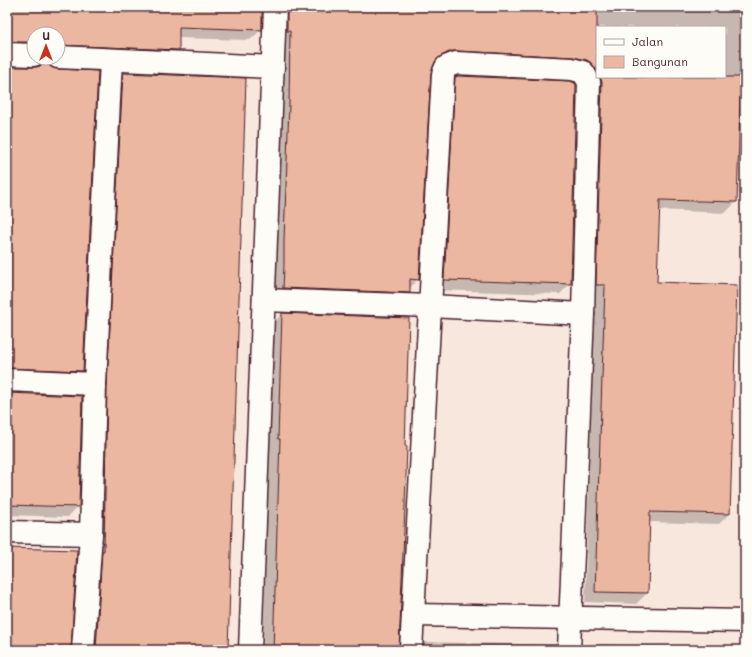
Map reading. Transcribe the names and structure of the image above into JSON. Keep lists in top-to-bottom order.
{
  "legend": ["Jalan", "Bangunan"],
  "north": "top"
}
